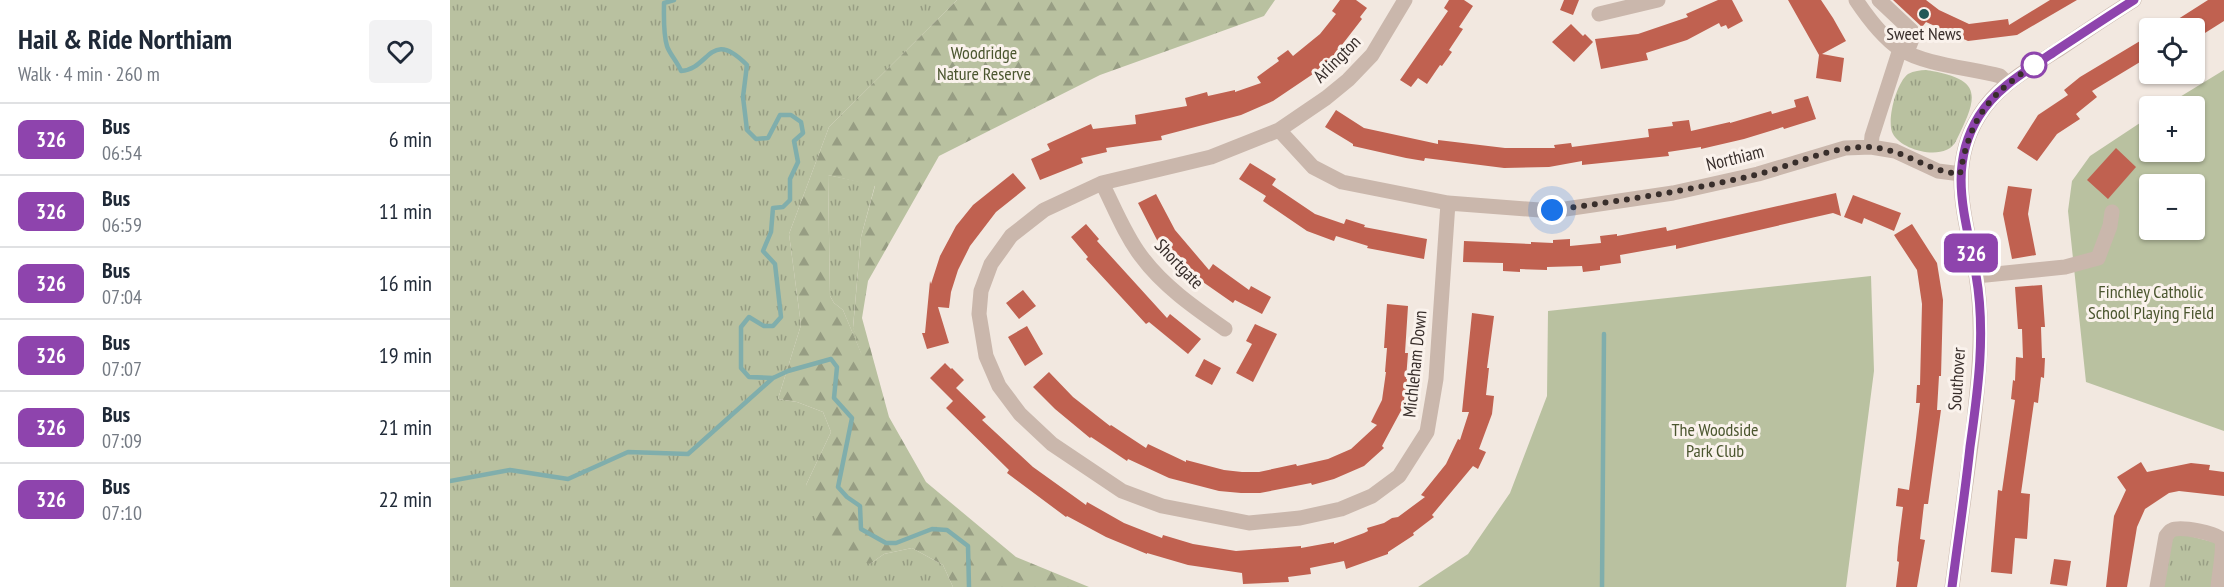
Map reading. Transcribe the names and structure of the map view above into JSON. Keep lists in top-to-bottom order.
{
  "streets": {
    "street": [
      "Arlington",
      "Northiam",
      "Shortgate",
      "Michleham Down",
      "Southover"
    ]
  },
  "crossings": [
    ["Arlington", "Northiam"],
    ["Arlington", "Michleham Down"],
    ["Northiam", "Michleham Down"],
    ["Northiam", "Southover"],
    ["Shortgate", "Michleham Down"]
  ],
  "parks": ["Woodridge Nature Reserve", "Finchley Catholic School Playing Field", "The Woodside Park Club"],
  "places": ["Sweet News"],
  "lines": ["bus line 326"],
  "page": {
    "heading": ["Hail & Ride Northiam", "Walk · 4 min · 260 m"],
    "on_map": "326",
    "map_buttons": ["+", "−"],
    "list": [
      {
        "mark": "326",
        "name": "Bus",
        "note": "06:54",
        "value": "6 min"
      },
      {
        "mark": "326",
        "name": "Bus",
        "note": "06:59",
        "value": "11 min"
      },
      {
        "mark": "326",
        "name": "Bus",
        "note": "07:04",
        "value": "16 min"
      },
      {
        "mark": "326",
        "name": "Bus",
        "note": "07:07",
        "value": "19 min"
      },
      {
        "mark": "326",
        "name": "Bus",
        "note": "07:09",
        "value": "21 min"
      },
      {
        "mark": "326",
        "name": "Bus",
        "note": "07:10",
        "value": "22 min"
      }
    ]
  }
}
